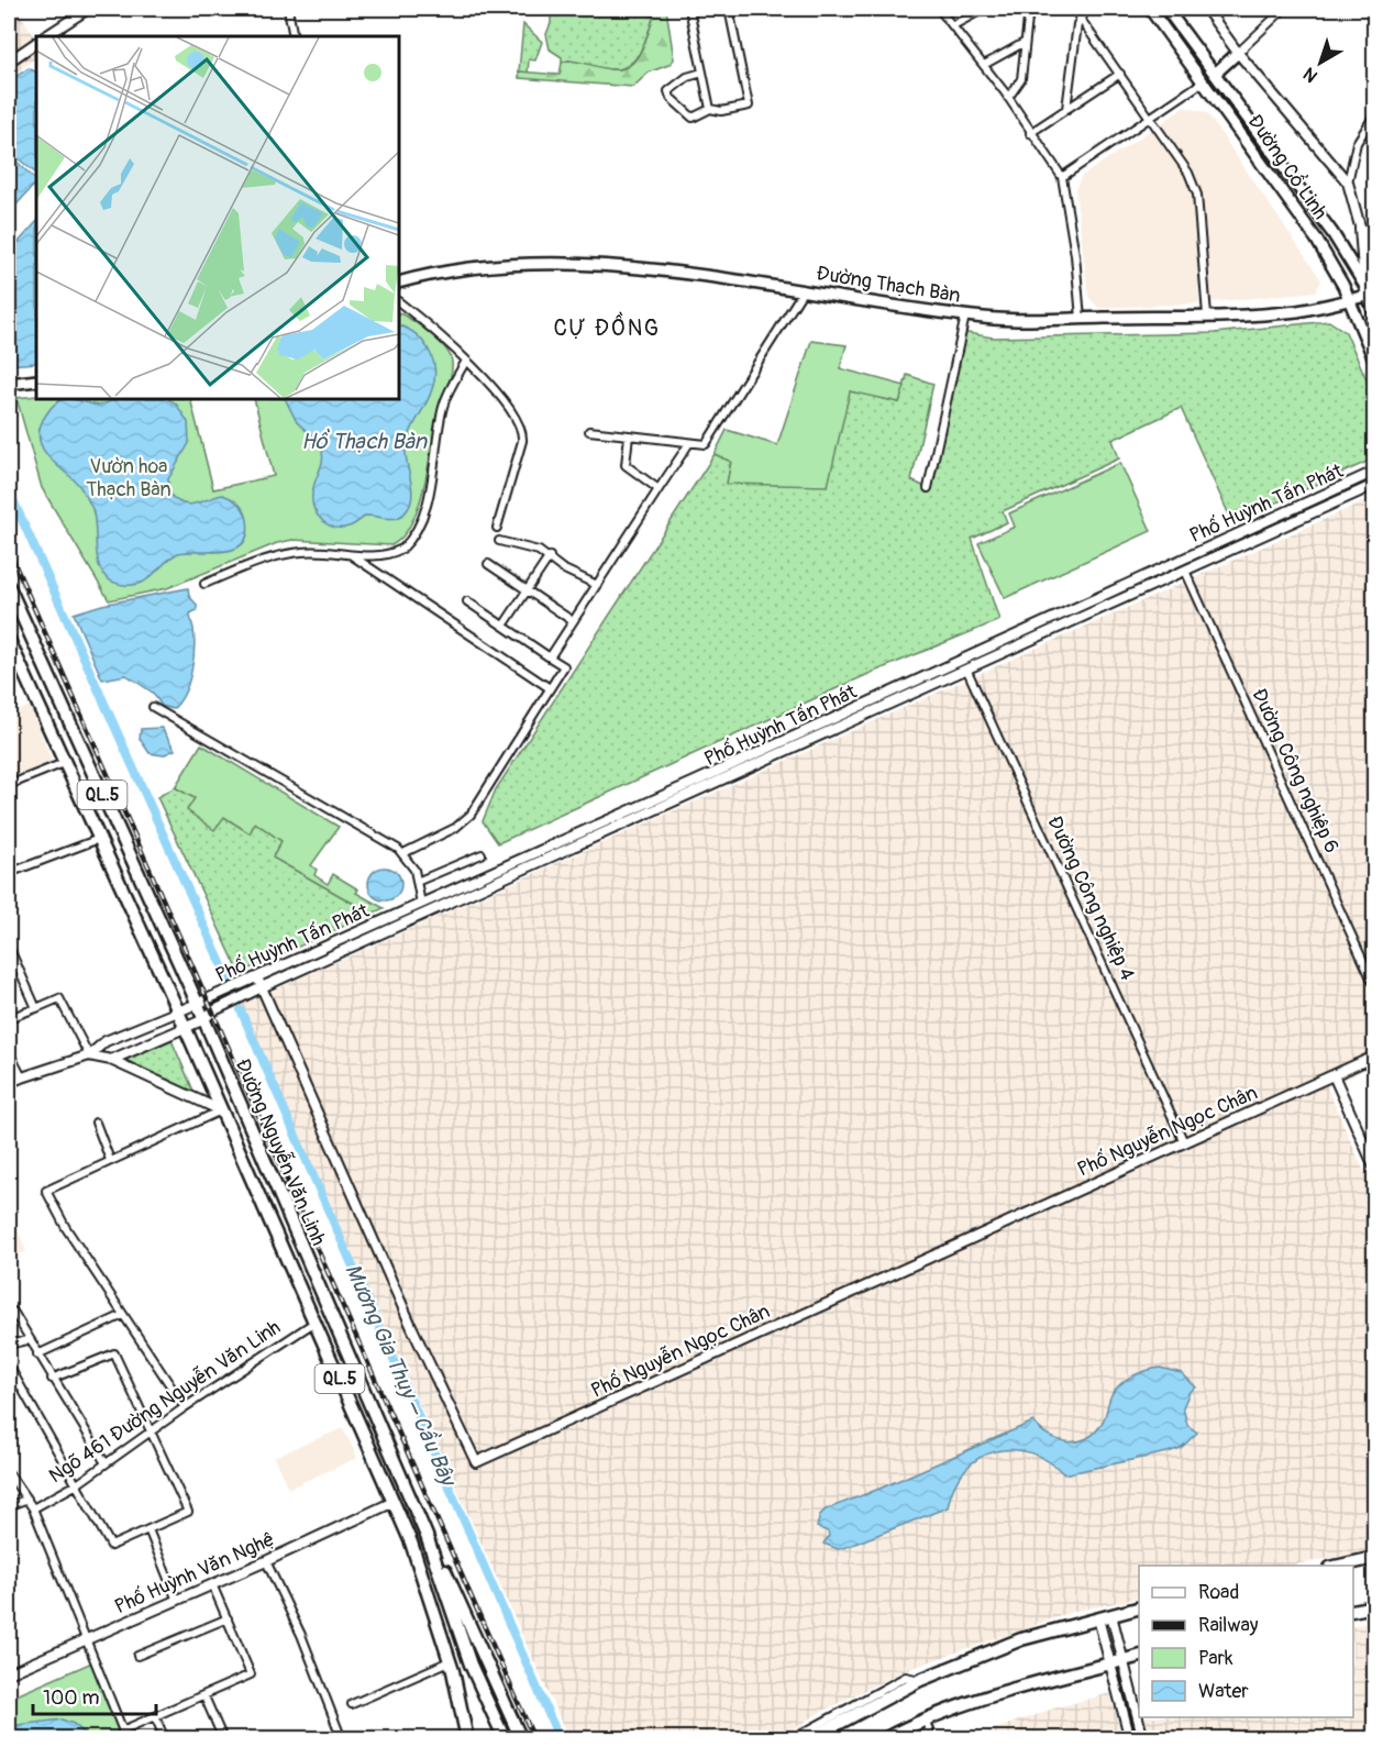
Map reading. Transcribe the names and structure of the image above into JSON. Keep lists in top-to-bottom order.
{
  "streets": {
    "highway": ["QL.5", "Đường Nguyễn Văn Linh"],
    "main road": ["Đường Cổ Linh", "Đường Thạch Bàn"],
    "street": [
      "Phố Huỳnh Tấn Phát",
      "Đường Công nghiệp 6",
      "Đường Công nghiệp 4",
      "Phố Nguyễn Ngọc Chân",
      "Ngõ 461 Đường Nguyễn Văn Linh",
      "Phố Huỳnh Văn Nghệ"
    ]
  },
  "crossings": [
    ["Đường Cổ Linh", "Đường Thạch Bàn"],
    ["Phố Huỳnh Tấn Phát", "Đường Công nghiệp 6"],
    ["Phố Huỳnh Tấn Phát", "Đường Công nghiệp 4"],
    ["Phố Huỳnh Tấn Phát", "Phố Nguyễn Ngọc Chân"],
    ["Phố Huỳnh Tấn Phát", "Đường Nguyễn Văn Linh"],
    ["Đường Công nghiệp 4", "Phố Nguyễn Ngọc Chân"],
    ["Đường Nguyễn Văn Linh", "Ngõ 461 Đường Nguyễn Văn Linh"],
    ["Đường Nguyễn Văn Linh", "Phố Huỳnh Văn Nghệ"]
  ],
  "districts": ["CỰ ĐỒNG"],
  "water": ["Hồ Thạch Bàn", "Mương Gia Thụy – Cầu Bây"],
  "parks": ["Vườn hoa Thạch Bàn"],
  "legend": [
    "Road",
    "Railway",
    "Park",
    "Water"
  ],
  "scale_bar": "100 m",
  "north": "bottom left"
}
